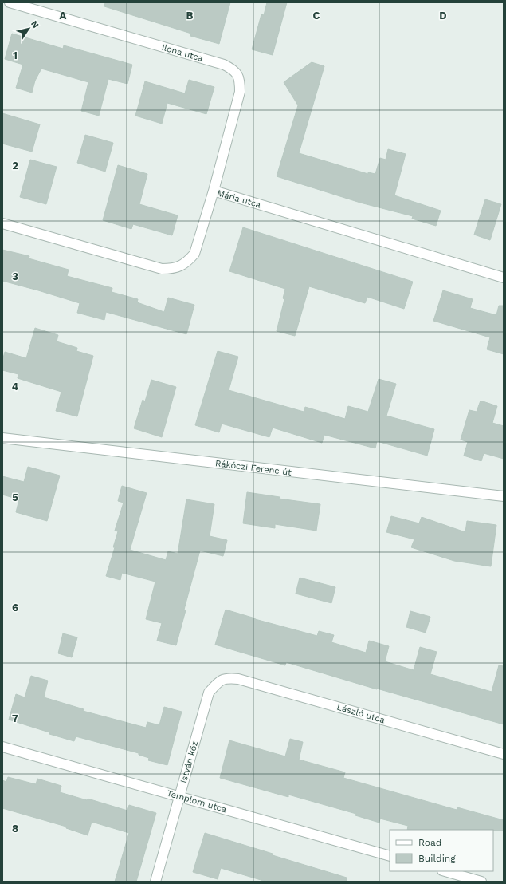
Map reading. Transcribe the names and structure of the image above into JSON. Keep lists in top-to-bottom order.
{
  "streets": {
    "street": [
      "Ilona utca",
      "Mária utca",
      "Rákóczi Ferenc út",
      "László utca",
      "István köz",
      "Templom utca"
    ]
  },
  "crossings": [
    ["Ilona utca", "Mária utca"],
    ["László utca", "István köz"],
    ["István köz", "Templom utca"]
  ],
  "legend": ["Road", "Building"],
  "north": "top right",
  "grid": {
    "columns": [
      "A",
      "B",
      "C",
      "D"
    ],
    "rows": [
      "1",
      "2",
      "3",
      "4",
      "5",
      "6",
      "7",
      "8"
    ]
  }
}
